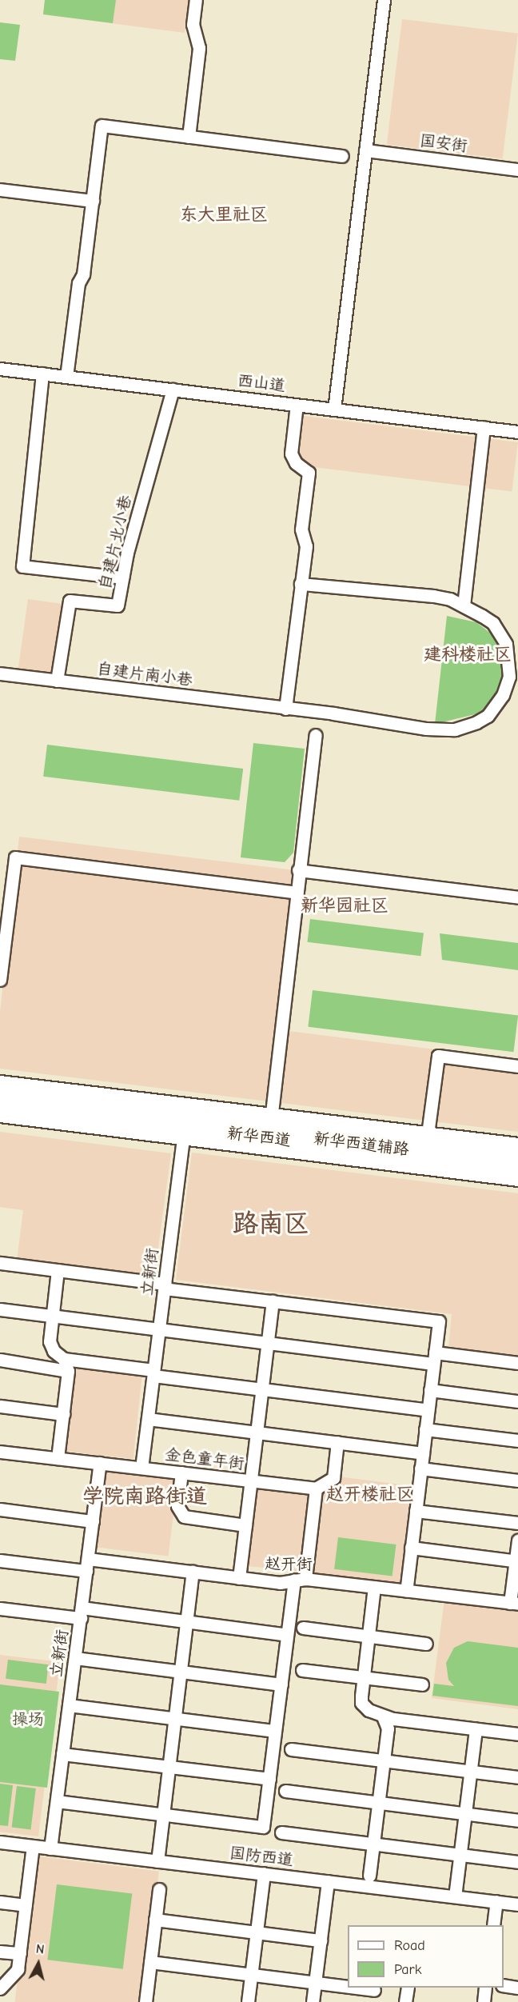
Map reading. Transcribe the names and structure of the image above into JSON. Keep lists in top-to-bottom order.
{
  "streets": {
    "main road": ["新华西道"],
    "street": [
      "国安街",
      "西山道",
      "自建片北小巷",
      "自建片南小巷",
      "新华西道辅路",
      "立新街",
      "金色童年街",
      "赵开街",
      "国防西道"
    ]
  },
  "crossings": [
    ["西山道", "自建片北小巷"],
    ["自建片北小巷", "自建片南小巷"],
    ["新华西道", "新华西道辅路"],
    ["新华西道辅路", "立新街"],
    ["立新街", "金色童年街"],
    ["立新街", "赵开街"],
    ["立新街", "国防西道"]
  ],
  "districts": [
    "东大里社区",
    "建科楼社区",
    "新华园社区",
    "路南区",
    "赵开楼社区",
    "学院南路街道"
  ],
  "parks": ["操场"],
  "legend": ["Road", "Park"],
  "north": "top"
}
